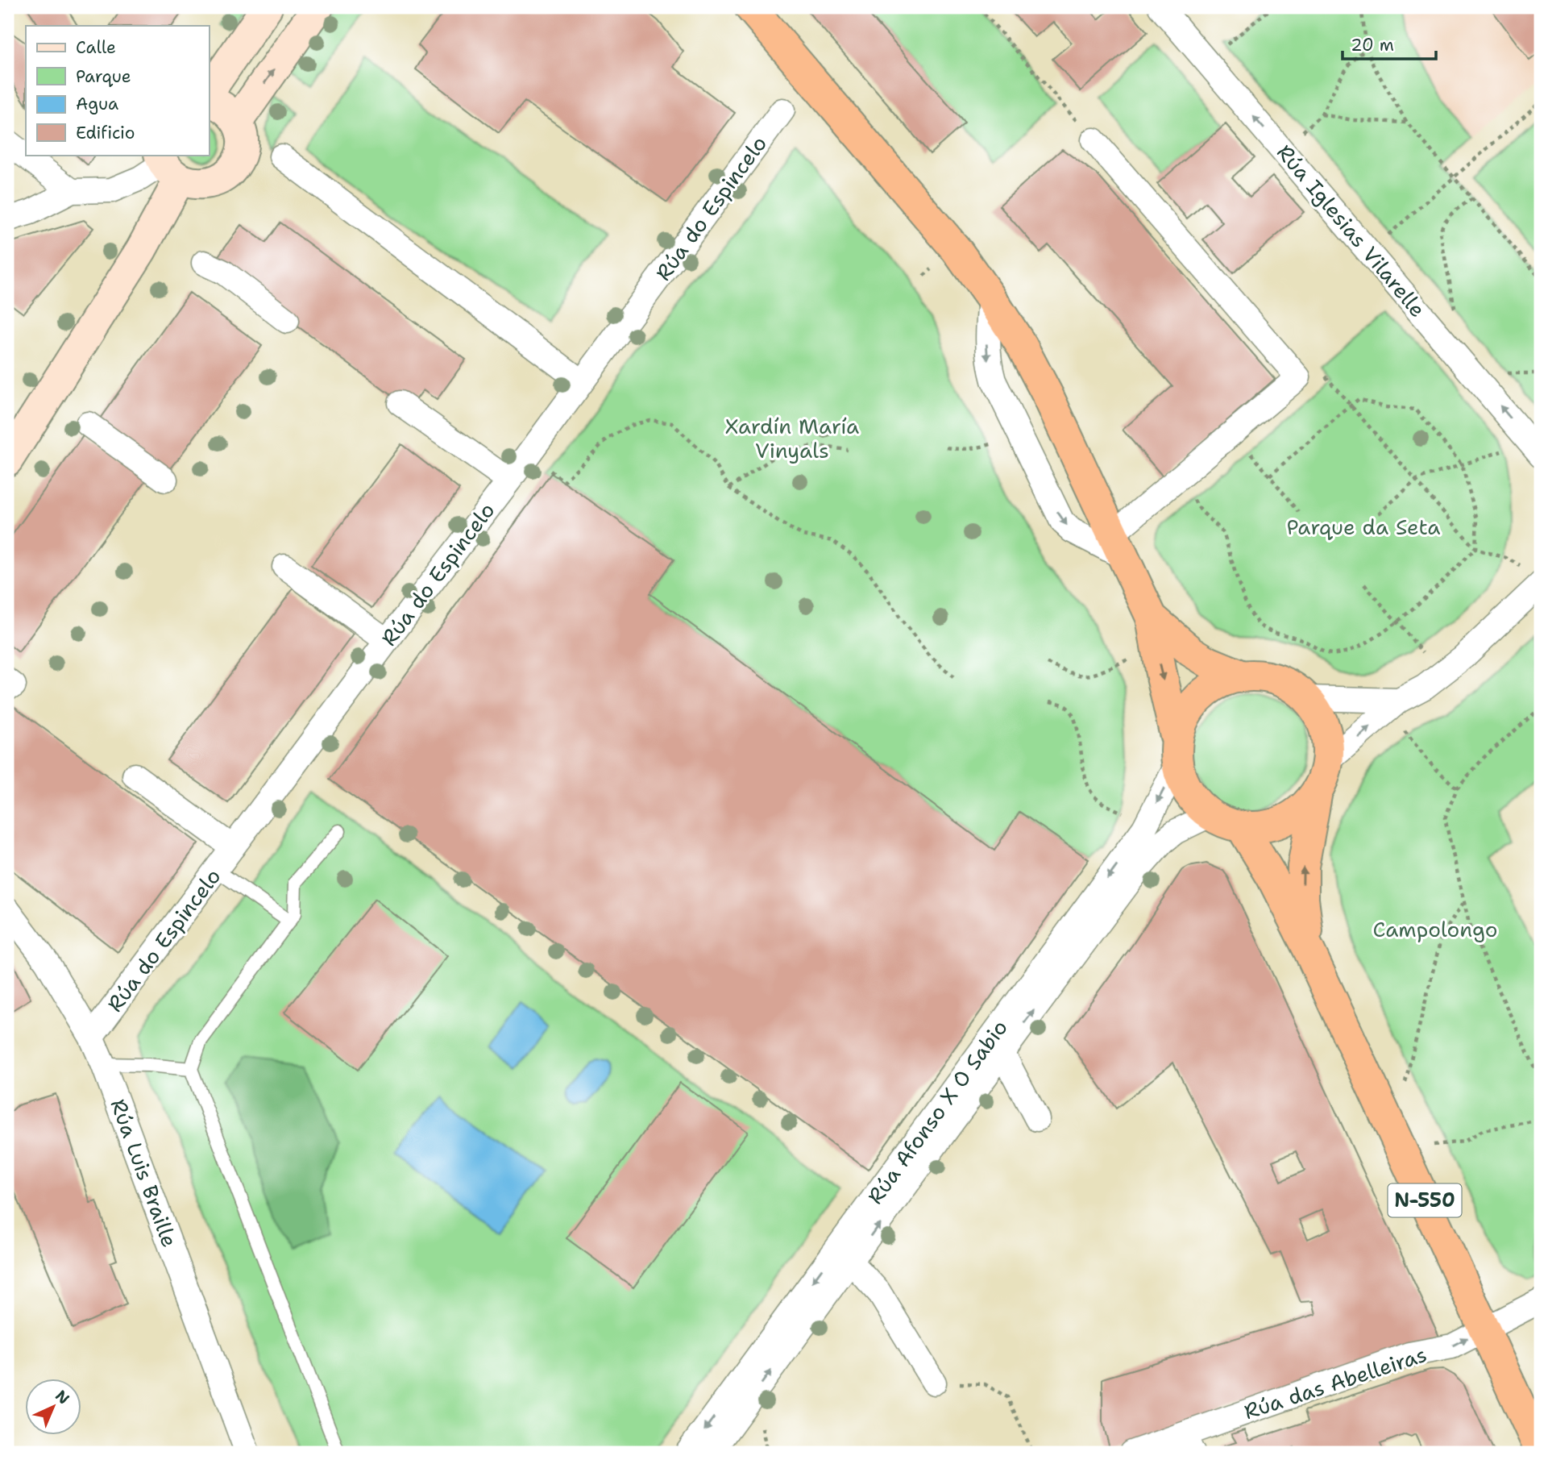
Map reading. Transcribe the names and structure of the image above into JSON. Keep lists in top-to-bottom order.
{
  "streets": {
    "highway": ["N-550"],
    "street": [
      "Rúa do Espincelo",
      "Rúa Iglesias Vilarelle",
      "Rúa Afonso X O Sabio",
      "Rúa Luis Braille",
      "Rúa das Abelleiras"
    ]
  },
  "crossings": [
    ["Rúa do Espincelo", "Rúa Luis Braille"],
    ["Rúa Afonso X O Sabio", "N-550"],
    ["N-550", "Rúa das Abelleiras"]
  ],
  "one_way": ["Rúa Iglesias Vilarelle", "Rúa das Abelleiras"],
  "parks": ["Xardín María Vinyals", "Parque da Seta", "Campolongo"],
  "legend": [
    "Calle",
    "Parque",
    "Agua",
    "Edificio"
  ],
  "scale_bar": "20 m",
  "north": "top right"
}
